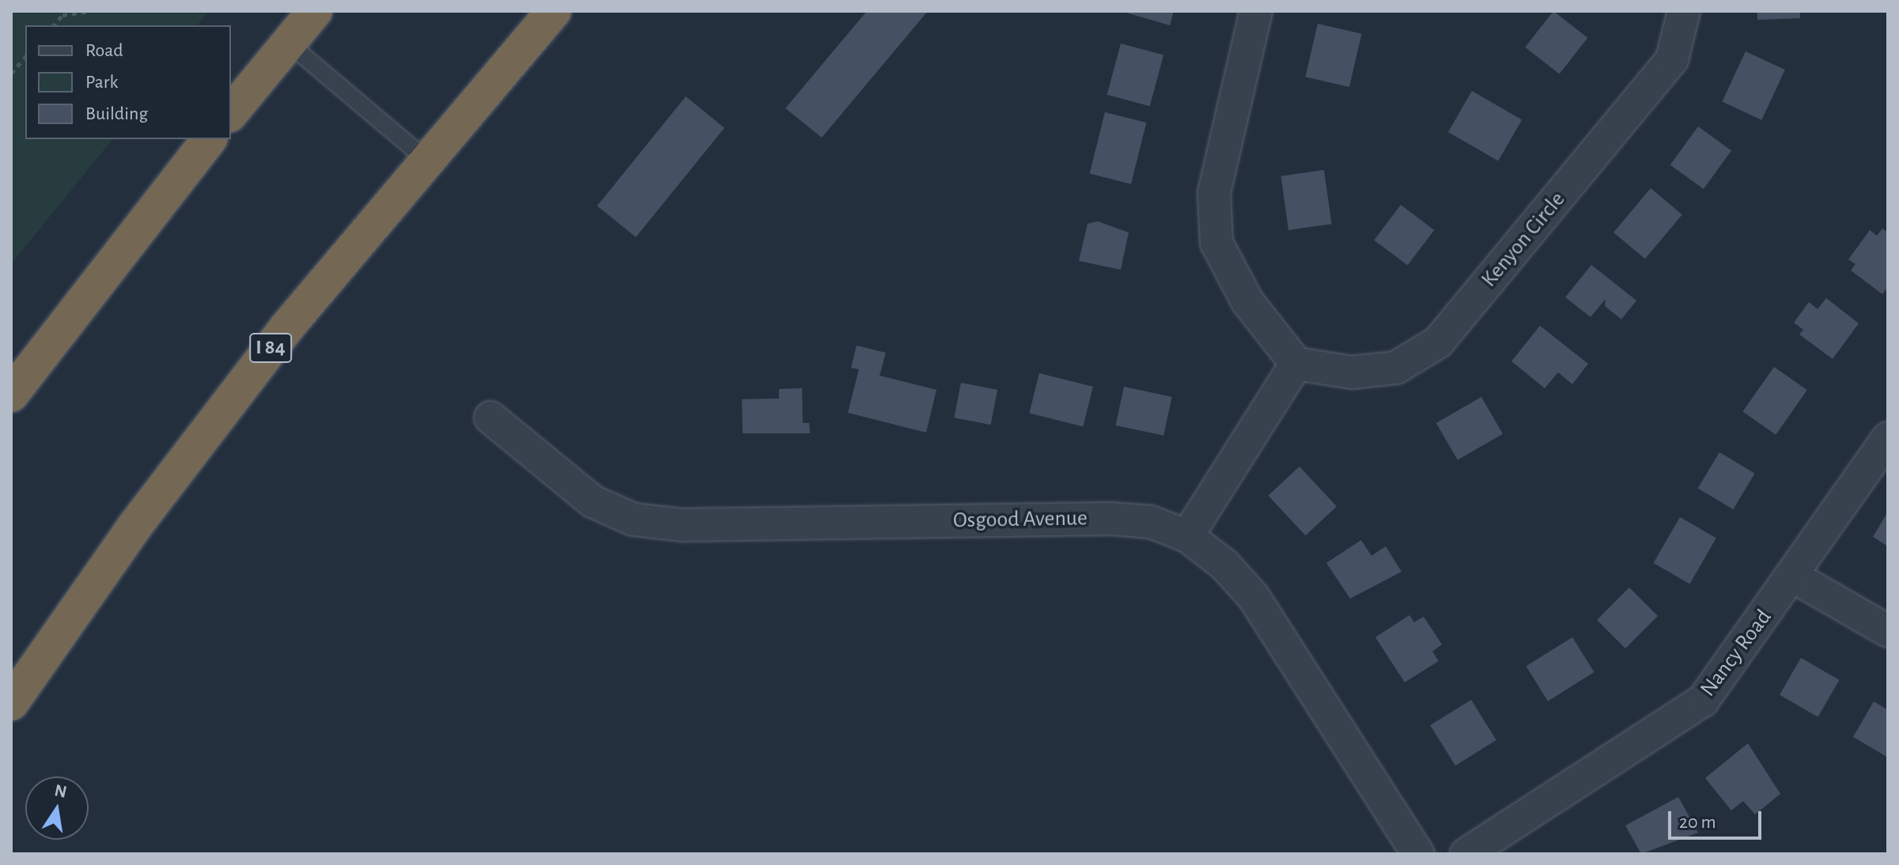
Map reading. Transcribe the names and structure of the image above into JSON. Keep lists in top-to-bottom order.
{
  "streets": {
    "highway": ["I 84"],
    "street": ["Kenyon Circle", "Osgood Avenue", "Nancy Road"]
  },
  "legend": ["Road", "Park", "Building"],
  "scale_bar": "20 m",
  "north": "top"
}
